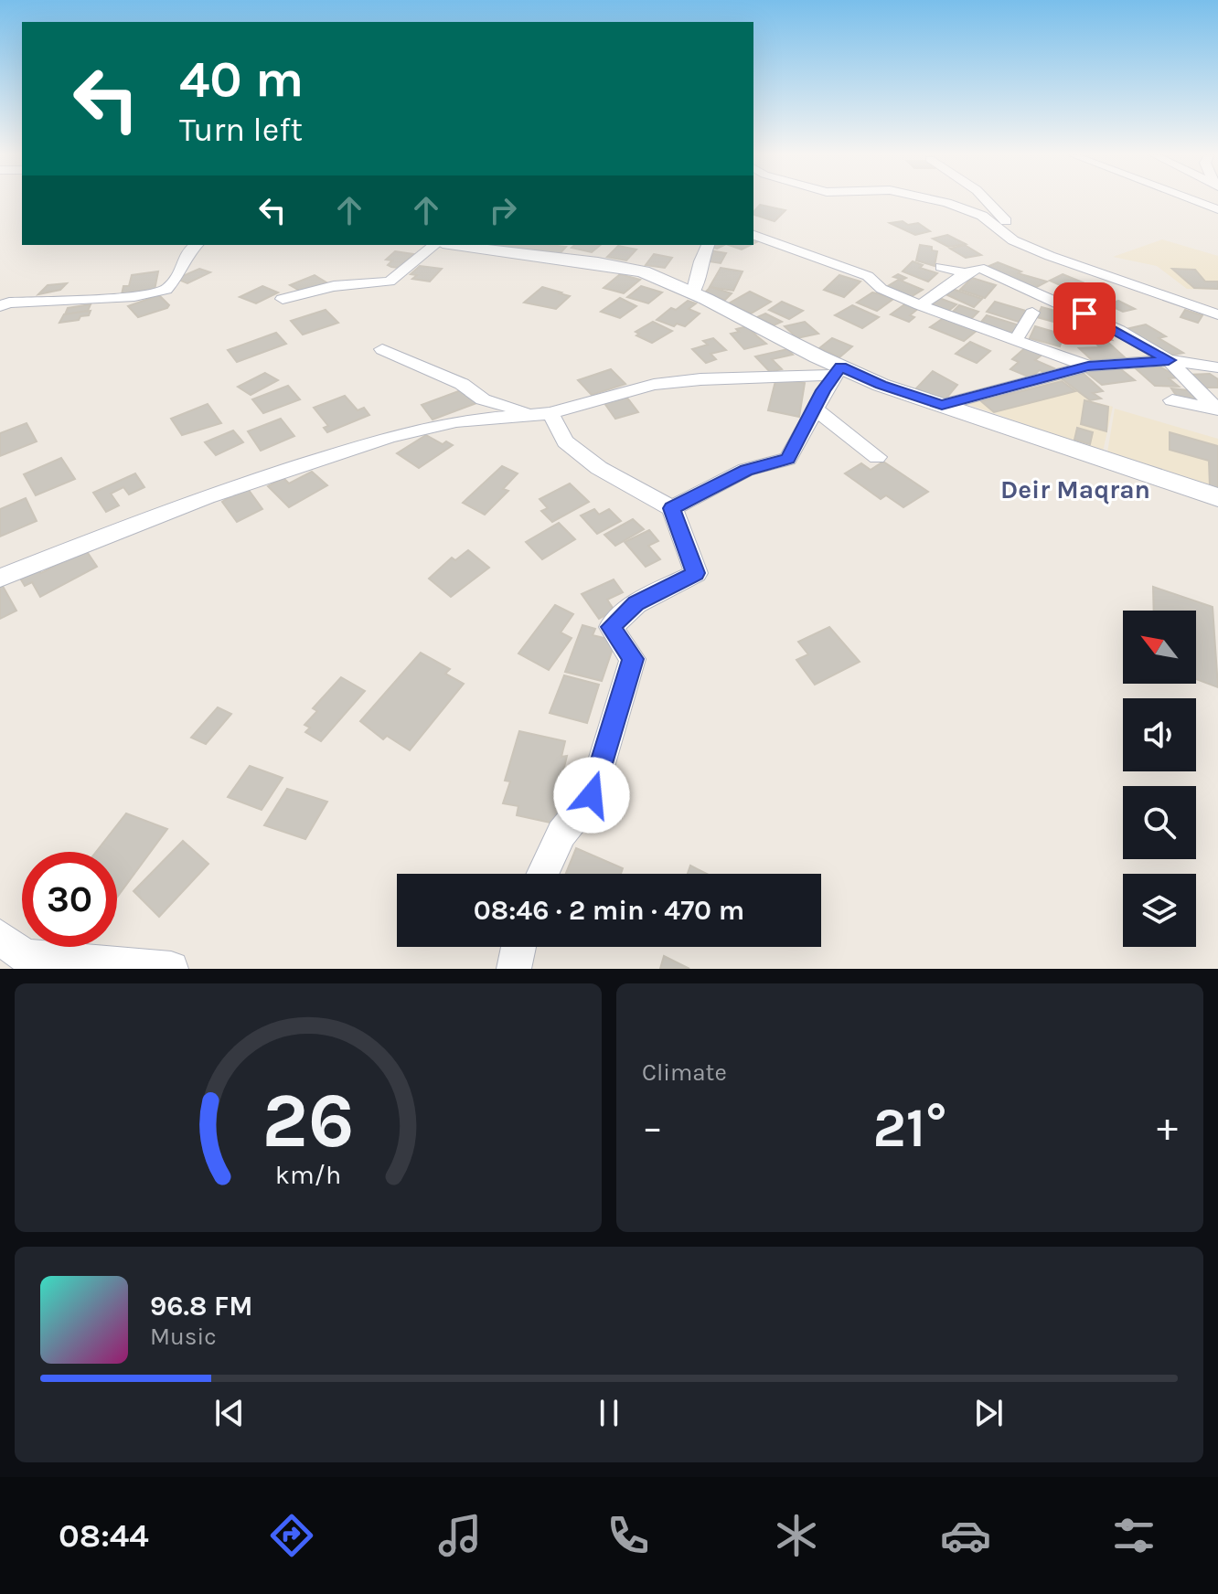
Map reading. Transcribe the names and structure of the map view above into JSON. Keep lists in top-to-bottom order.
{
  "districts": ["Deir Maqran"],
  "north": "top left",
  "page": {
    "turn": ["40 m", "Turn left"],
    "limit": "30",
    "trip": "08:46 · 2 min · 470 m",
    "tile": "Climate",
    "heat": ["−", "21°", "+"],
    "song": ["96.8 FM", "Music"],
    "tabs": "08:44",
    "gauge": ["26", "km/h"]
  }
}
